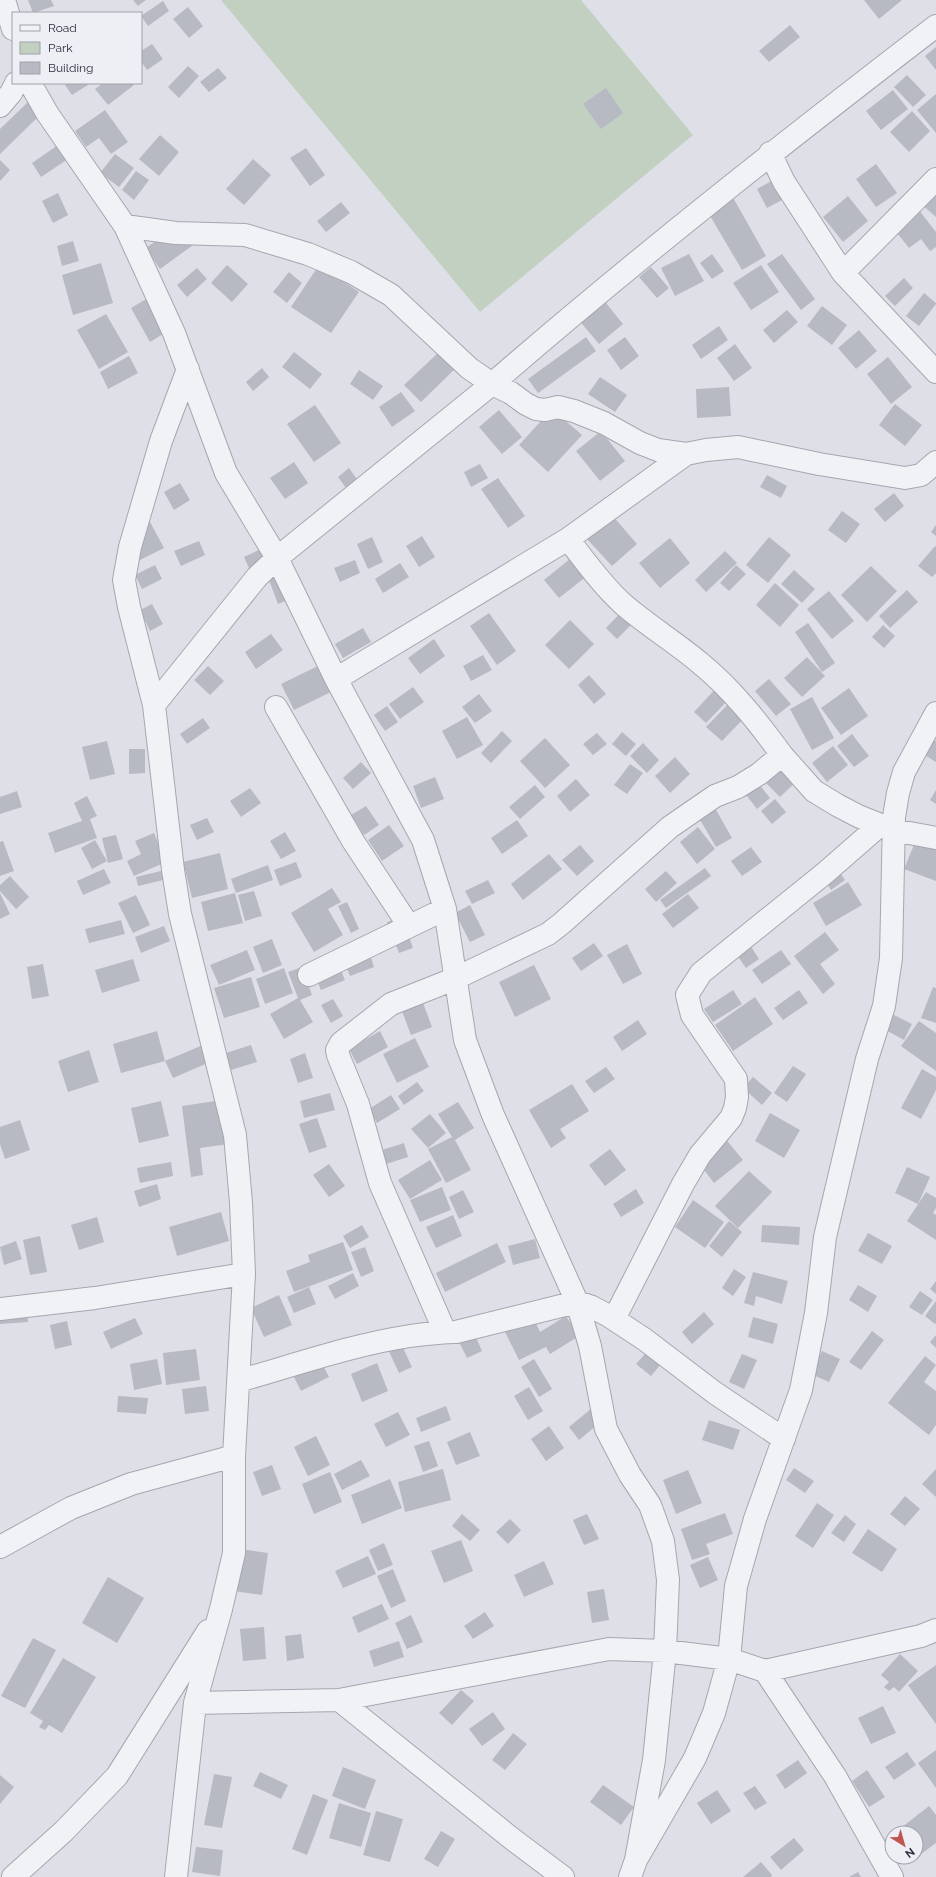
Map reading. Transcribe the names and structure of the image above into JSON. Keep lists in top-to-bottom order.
{
  "legend": ["Road", "Park", "Building"],
  "north": "bottom right"
}
